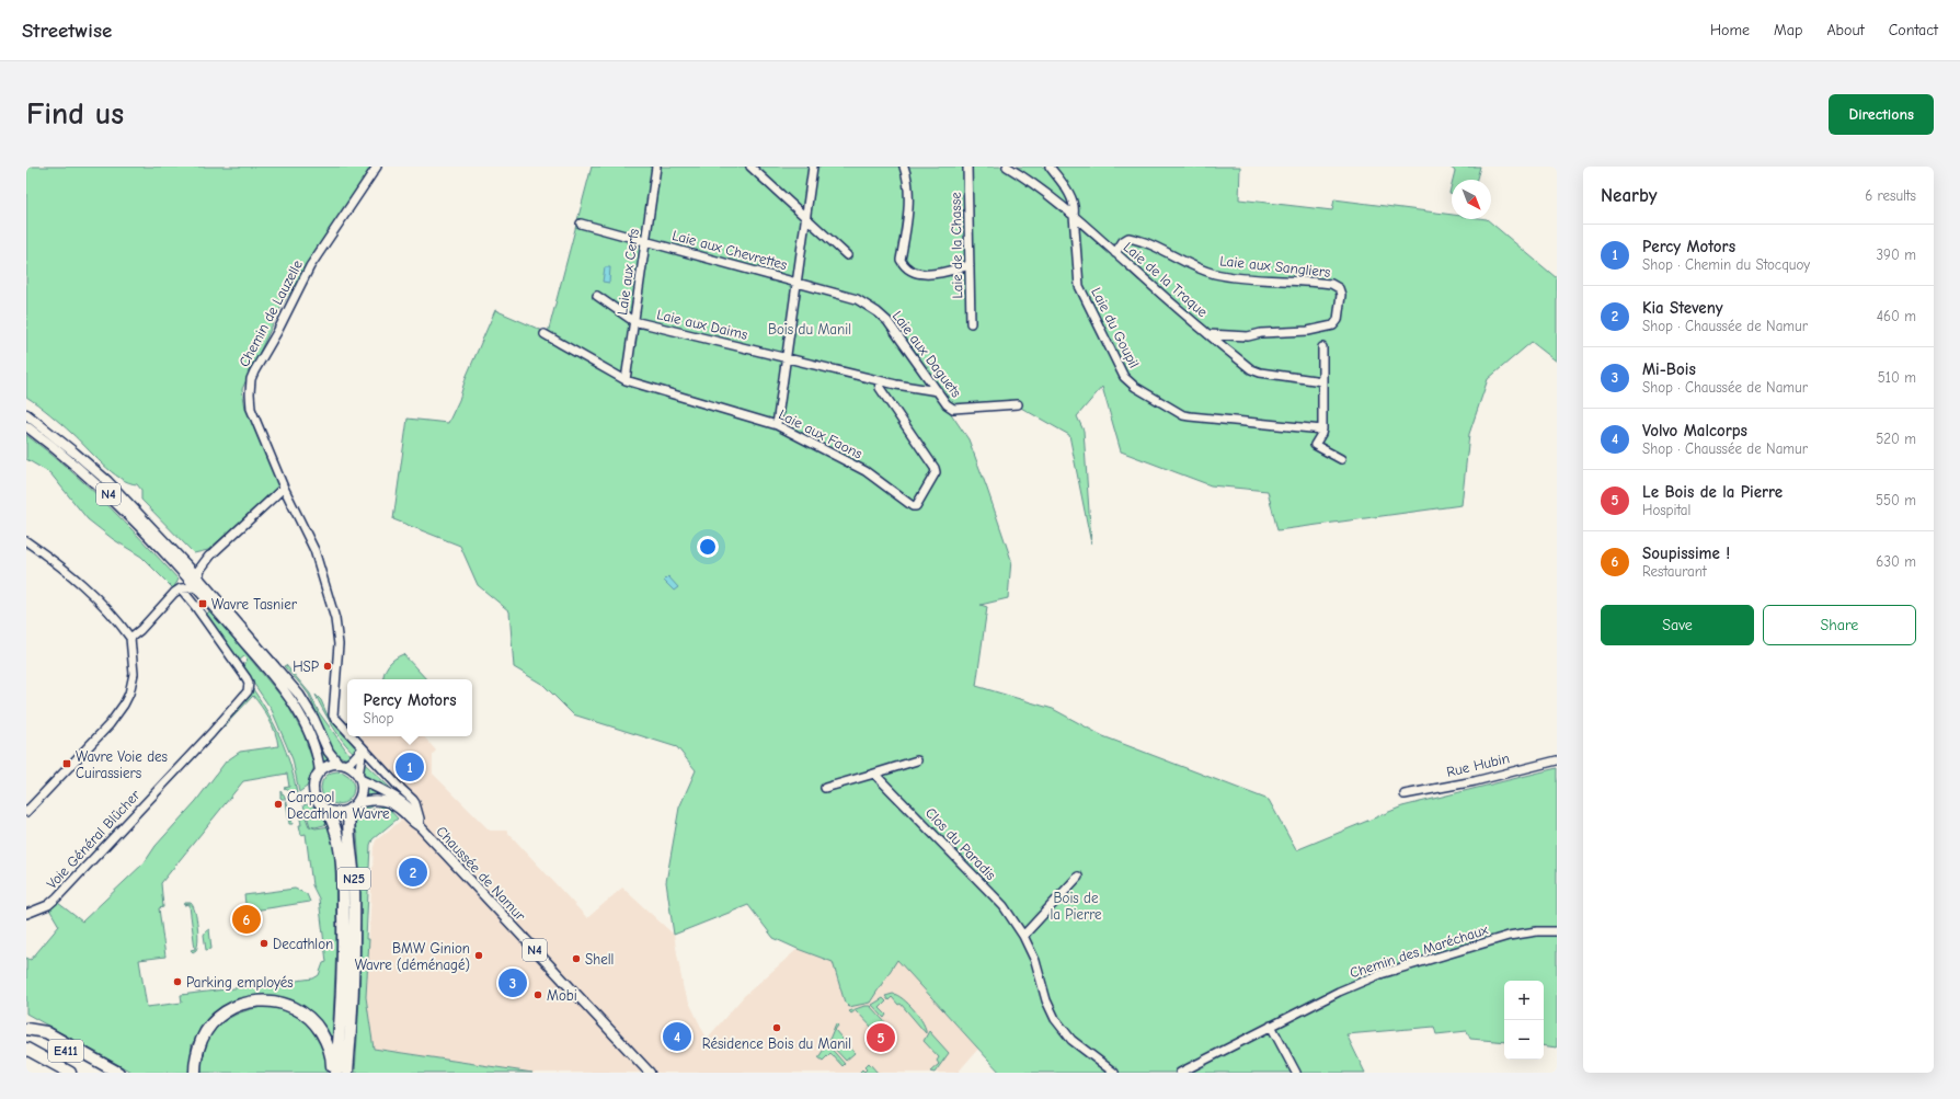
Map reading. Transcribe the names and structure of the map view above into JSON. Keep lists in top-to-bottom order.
{
  "streets": {
    "highway": ["N25", "E411"],
    "main road": ["N4", "Chaussée de Namur"],
    "street": [
      "Laie de la Chasse",
      "Laie aux Chevrettes",
      "Laie aux Sangliers",
      "Laie aux Cerfs",
      "Laie de la Traque",
      "Chemin de Lauzelle",
      "Laie aux Daims",
      "Laie du Goupil",
      "Laie aux Daguets",
      "Laie aux Faons",
      "Rue Hubin",
      "Voie Général Blücher",
      "Clos du Paradis",
      "Chemin des Maréchaux"
    ]
  },
  "crossings": [
    ["Laie aux Chevrettes", "Laie aux Cerfs"],
    ["Laie aux Chevrettes", "Laie aux Daguets"],
    ["Laie aux Sangliers", "Laie de la Traque"],
    ["Laie aux Cerfs", "Laie aux Daims"],
    ["Laie aux Cerfs", "Laie aux Faons"],
    ["Laie de la Traque", "Laie du Goupil"],
    ["Chemin de Lauzelle", "Chaussée de Namur"],
    ["Laie aux Daims", "Laie aux Daguets"],
    ["Laie aux Daims", "Laie aux Faons"],
    ["Chaussée de Namur", "N25"]
  ],
  "parks": ["Bois du Manil", "Bois de la Pierre"],
  "places": {
    "transit": ["Wavre Tasnier", "Wavre Voie des Cuirassiers"],
    "other": [
      "HSP",
      "Carpool Decathlon Wavre",
      "Decathlon",
      "BMW Ginion Wavre (déménagé)",
      "Shell",
      "Parking employés",
      "Mobi",
      "Résidence Bois du Manil"
    ]
  },
  "north": "bottom right",
  "page": {
    "header": "Streetwise",
    "nav": [
      "Home",
      "Map",
      "About",
      "Contact"
    ],
    "buttons": [
      "Directions",
      ["Save", "Share"]
    ],
    "title": "Find us",
    "heading": ["Nearby", "6 results"],
    "list": [
      {
        "mark": "1",
        "name": "Percy Motors",
        "note": "Shop · Chemin du Stocquoy",
        "value": "390 m"
      },
      {
        "mark": "2",
        "name": "Kia Steveny",
        "note": "Shop · Chaussée de Namur",
        "value": "460 m"
      },
      {
        "mark": "3",
        "name": "Mi-Bois",
        "note": "Shop · Chaussée de Namur",
        "value": "510 m"
      },
      {
        "mark": "4",
        "name": "Volvo Malcorps",
        "note": "Shop · Chaussée de Namur",
        "value": "520 m"
      },
      {
        "mark": "5",
        "name": "Le Bois de la Pierre",
        "note": "Hospital",
        "value": "550 m"
      },
      {
        "mark": "6",
        "name": "Soupissime !",
        "note": "Restaurant",
        "value": "630 m"
      }
    ],
    "popup": ["Percy Motors", "Shop"],
    "pins": [
      "1",
      "2",
      "6",
      "3",
      "4",
      "5"
    ],
    "map_buttons": ["+", "−"]
  }
}
